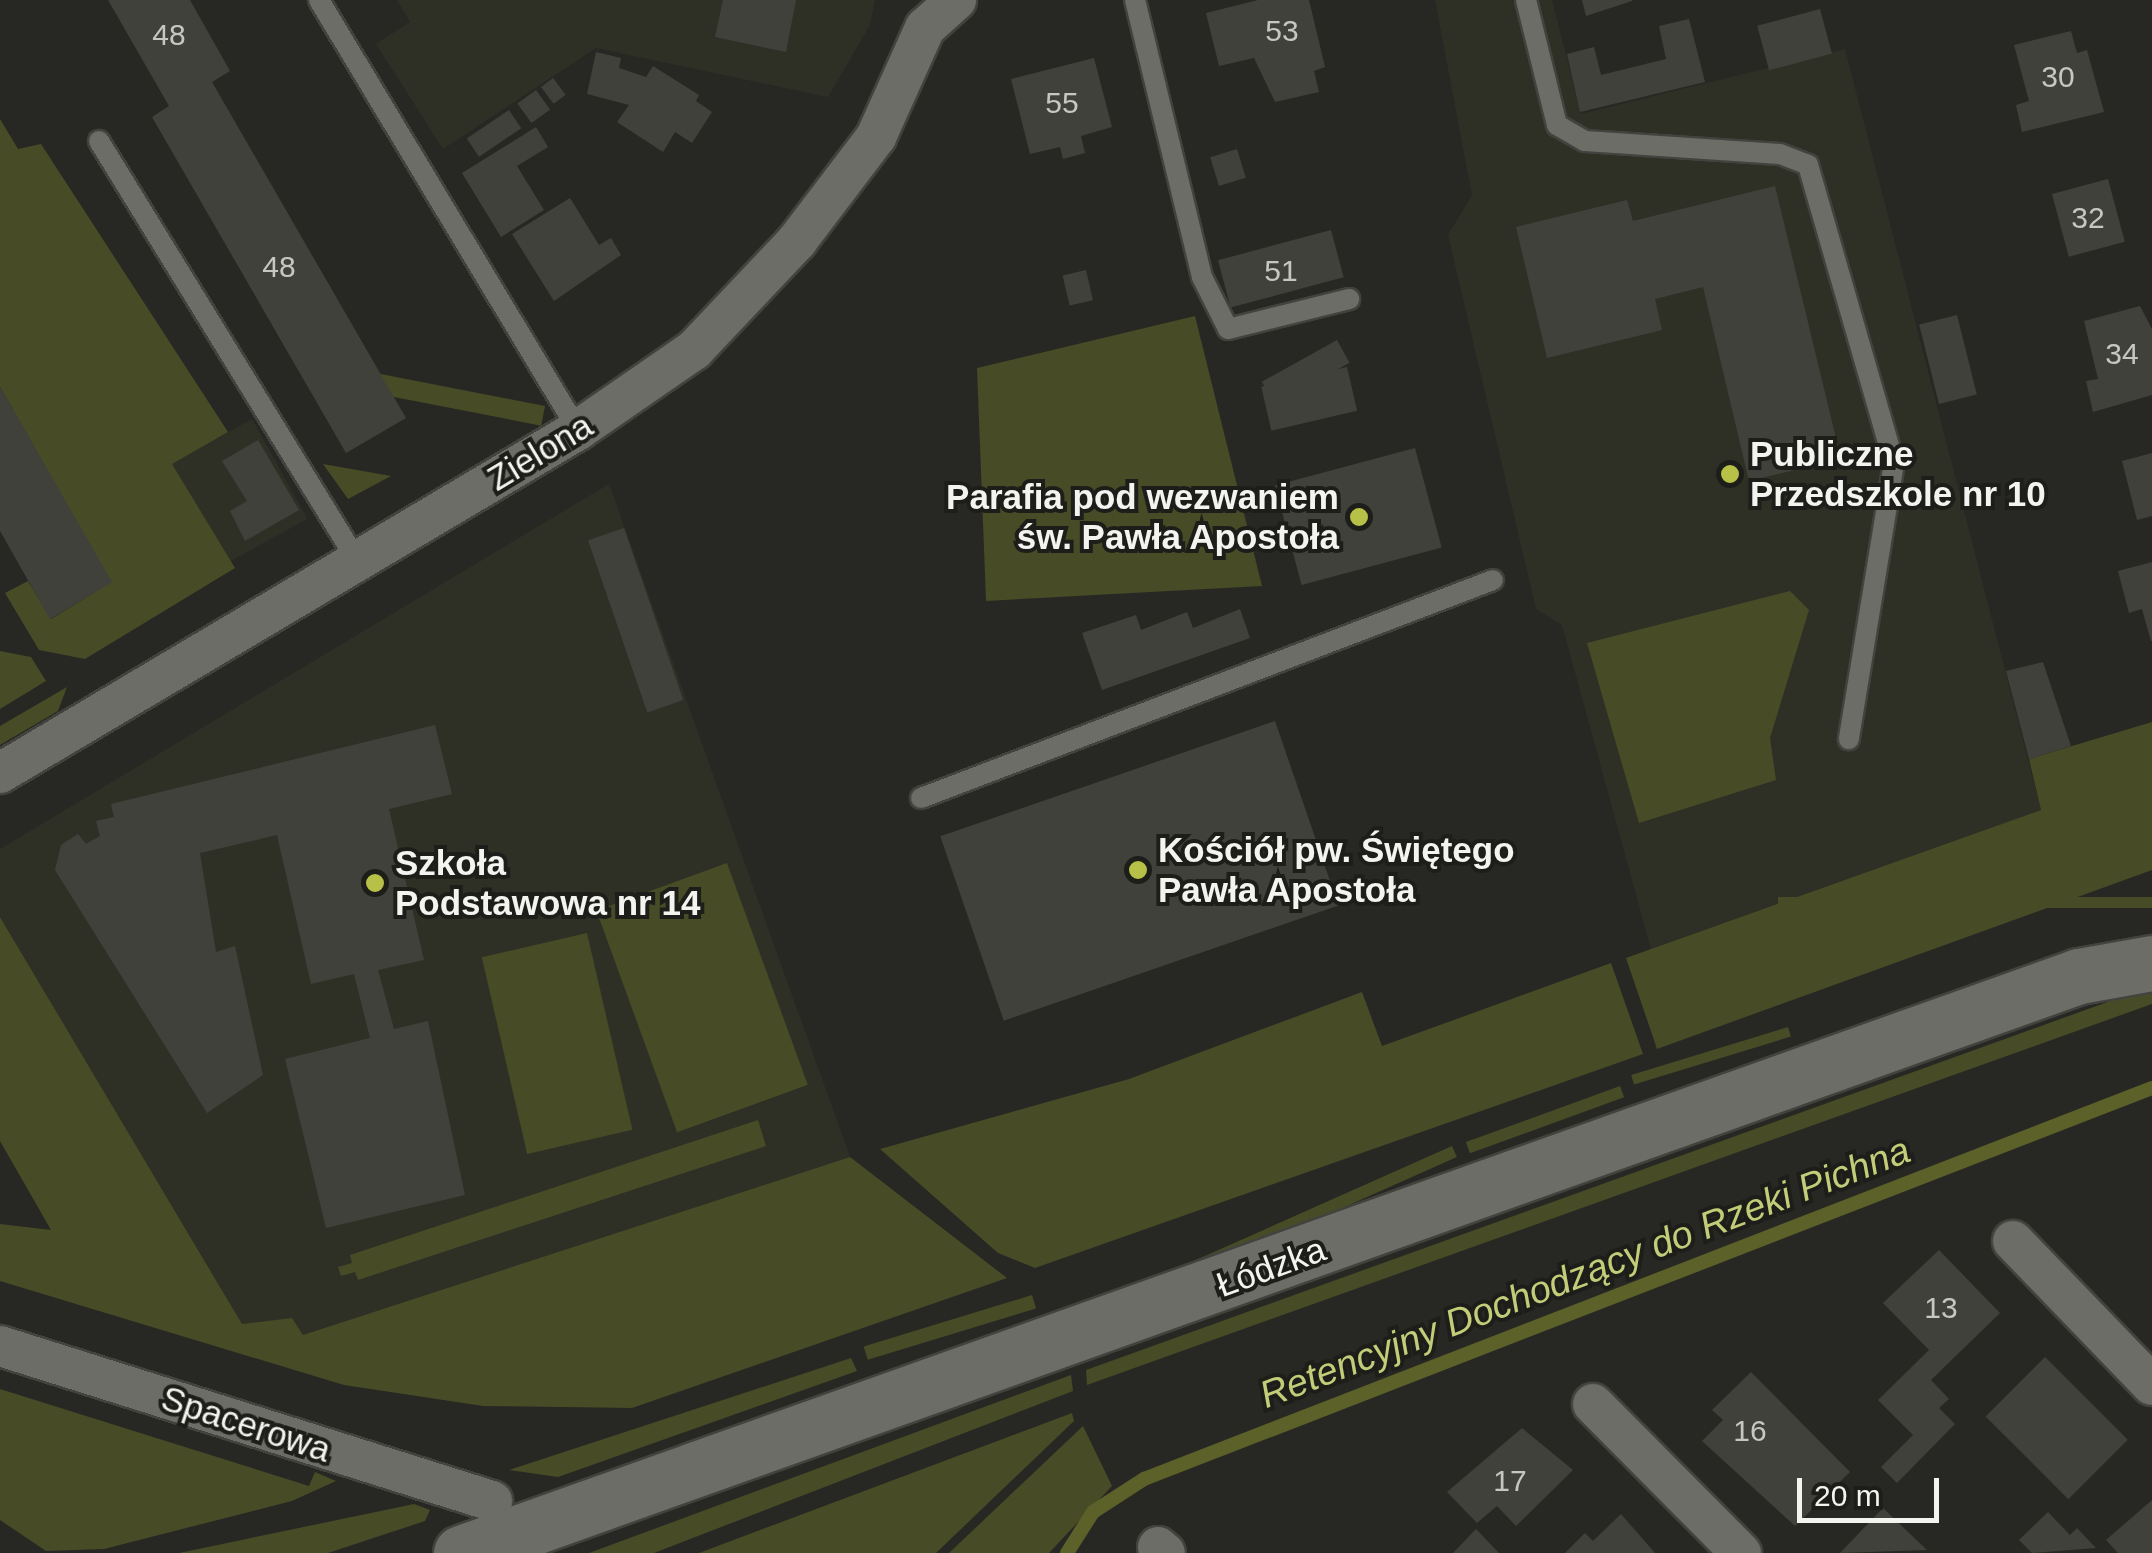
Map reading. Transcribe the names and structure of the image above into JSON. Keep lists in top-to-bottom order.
{
  "streets": {
    "main road": ["Łódzka"],
    "street": ["Zielona", "Spacerowa"]
  },
  "water": ["Retencyjny Dochodzący do Rzeki Pichna"],
  "places": [
    "Publiczne Przedszkole nr 10",
    "Parafia pod wezwaniem św. Pawła Apostoła",
    "Kościół pw. Świętego Pawła Apostoła",
    "Szkoła Podstawowa nr 14"
  ],
  "house_numbers": [
    "53",
    "48",
    "30",
    "55",
    "32",
    "48",
    "51",
    "34",
    "13",
    "16",
    "17"
  ],
  "scale_bar": "20 m"
}
